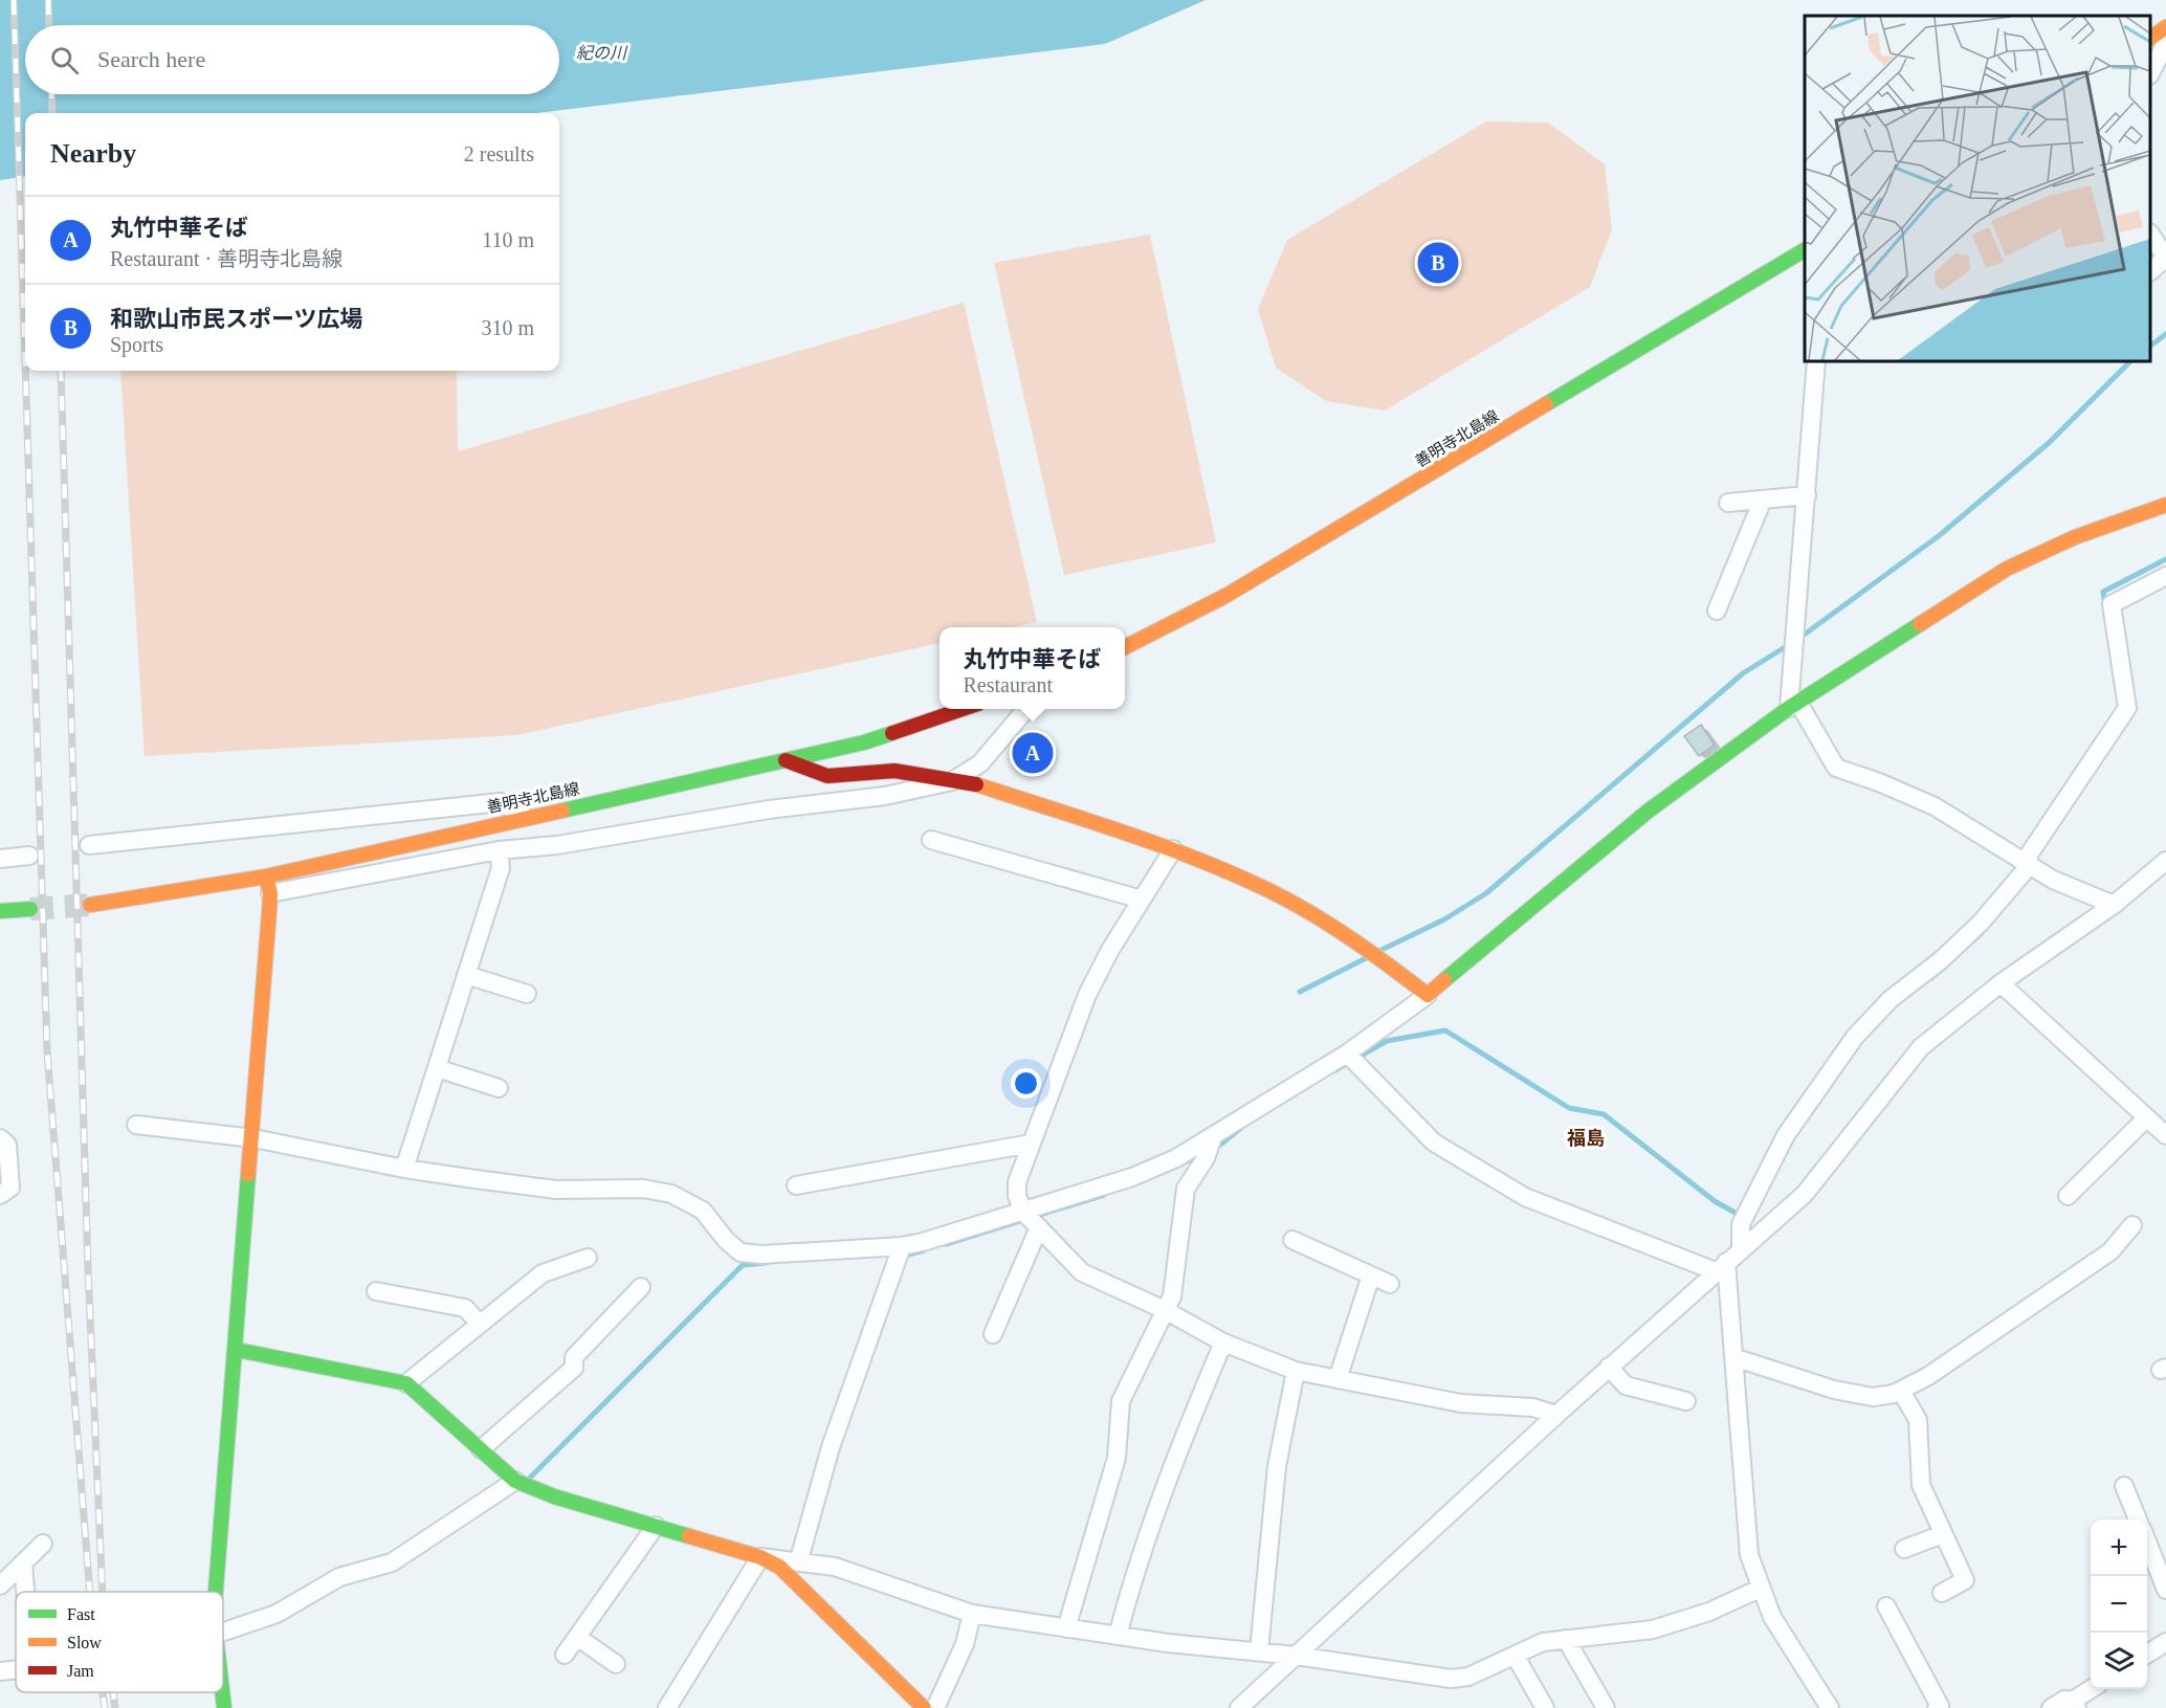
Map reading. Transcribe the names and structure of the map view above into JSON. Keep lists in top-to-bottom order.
{
  "streets": {
    "street": ["善明寺北島線"]
  },
  "districts": ["福島"],
  "water": ["紀の川"],
  "legend": ["Fast", "Slow", "Jam"],
  "page": {
    "search": "Search here",
    "heading": ["Nearby", "2 results"],
    "list": [
      {
        "mark": "A",
        "name": "丸竹中華そば",
        "note": "Restaurant · 善明寺北島線",
        "value": "110 m"
      },
      {
        "mark": "B",
        "name": "和歌山市民スポーツ広場",
        "note": "Sports",
        "value": "310 m"
      }
    ],
    "pins": ["B", "A"],
    "popup": ["丸竹中華そば", "Restaurant"],
    "map_buttons": ["+", "−"]
  }
}
